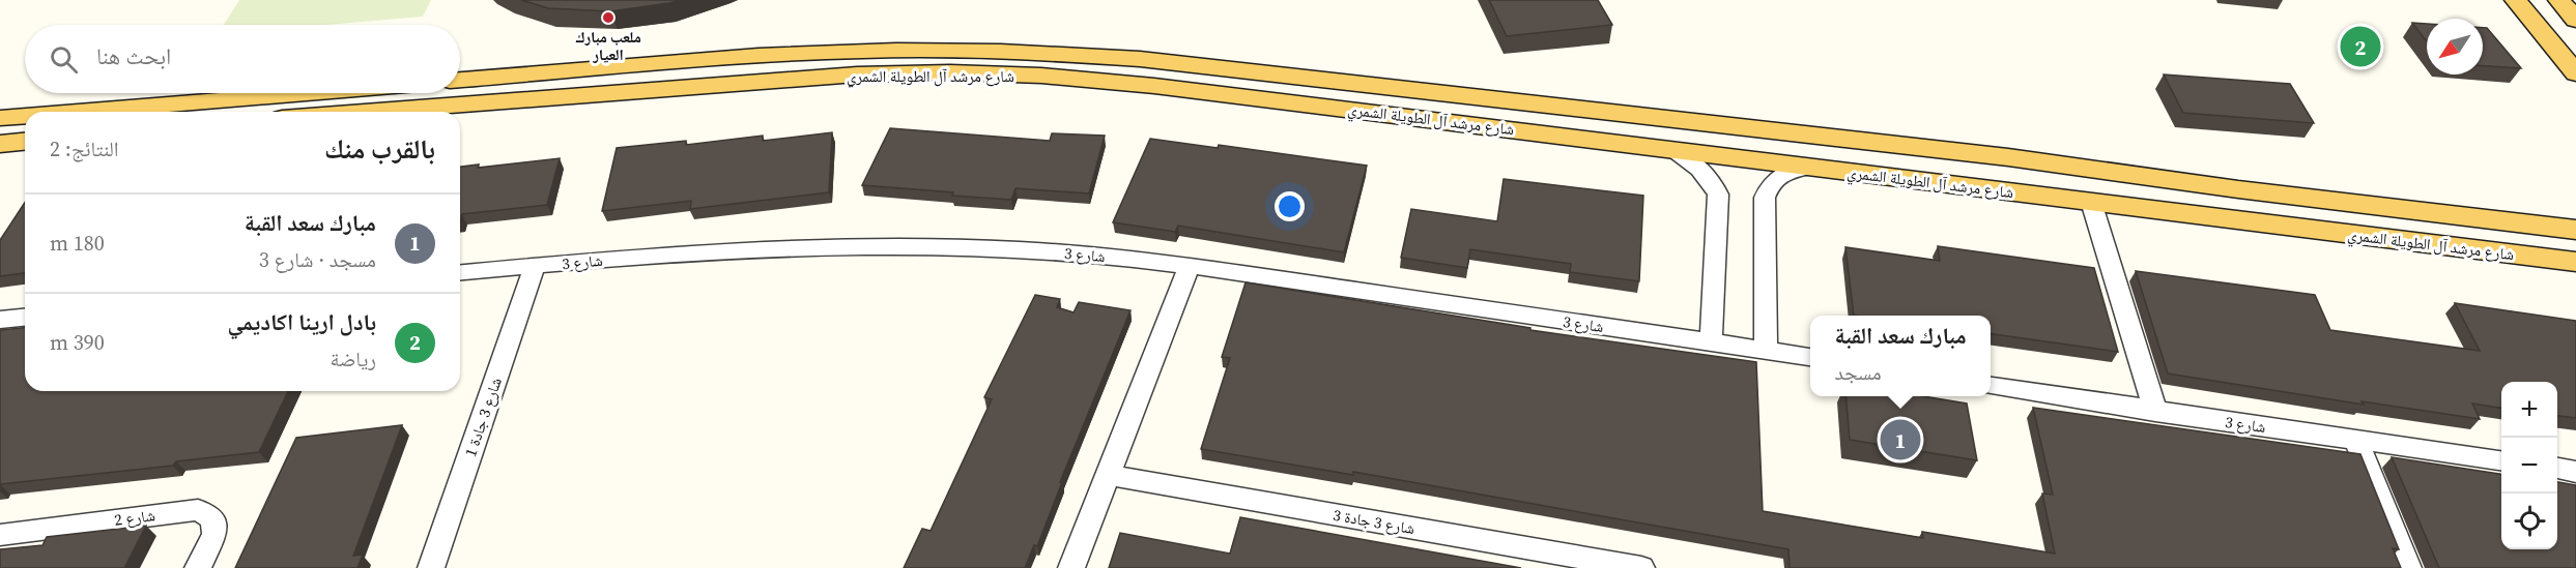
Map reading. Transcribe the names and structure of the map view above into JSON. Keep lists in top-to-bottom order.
{
  "streets": {
    "main road": ["شارع مرشد آل الطويلة الشمري"],
    "street": [
      "شارع 3",
      "شارع 3 جادة 1",
      "شارع 2",
      "شارع 3 جادة 3"
    ]
  },
  "crossings": [
    ["شارع 3", "شارع 3 جادة 1"]
  ],
  "places": ["ملعب مبارك العيار"],
  "north": "bottom left",
  "page": {
    "pins": ["2", "1"],
    "search": "ابحث هنا",
    "heading": ["بالقرب منك", "النتائج: 2"],
    "list": [
      {
        "mark": "1",
        "name": "مبارك سعد القبة",
        "note": "مسجد · شارع 3",
        "value": "180 m"
      },
      {
        "mark": "2",
        "name": "بادل ارينا اكاديمي",
        "note": "رياضة",
        "value": "390 m"
      }
    ],
    "popup": ["مبارك سعد القبة", "مسجد"],
    "map_buttons": ["+", "−"]
  }
}
